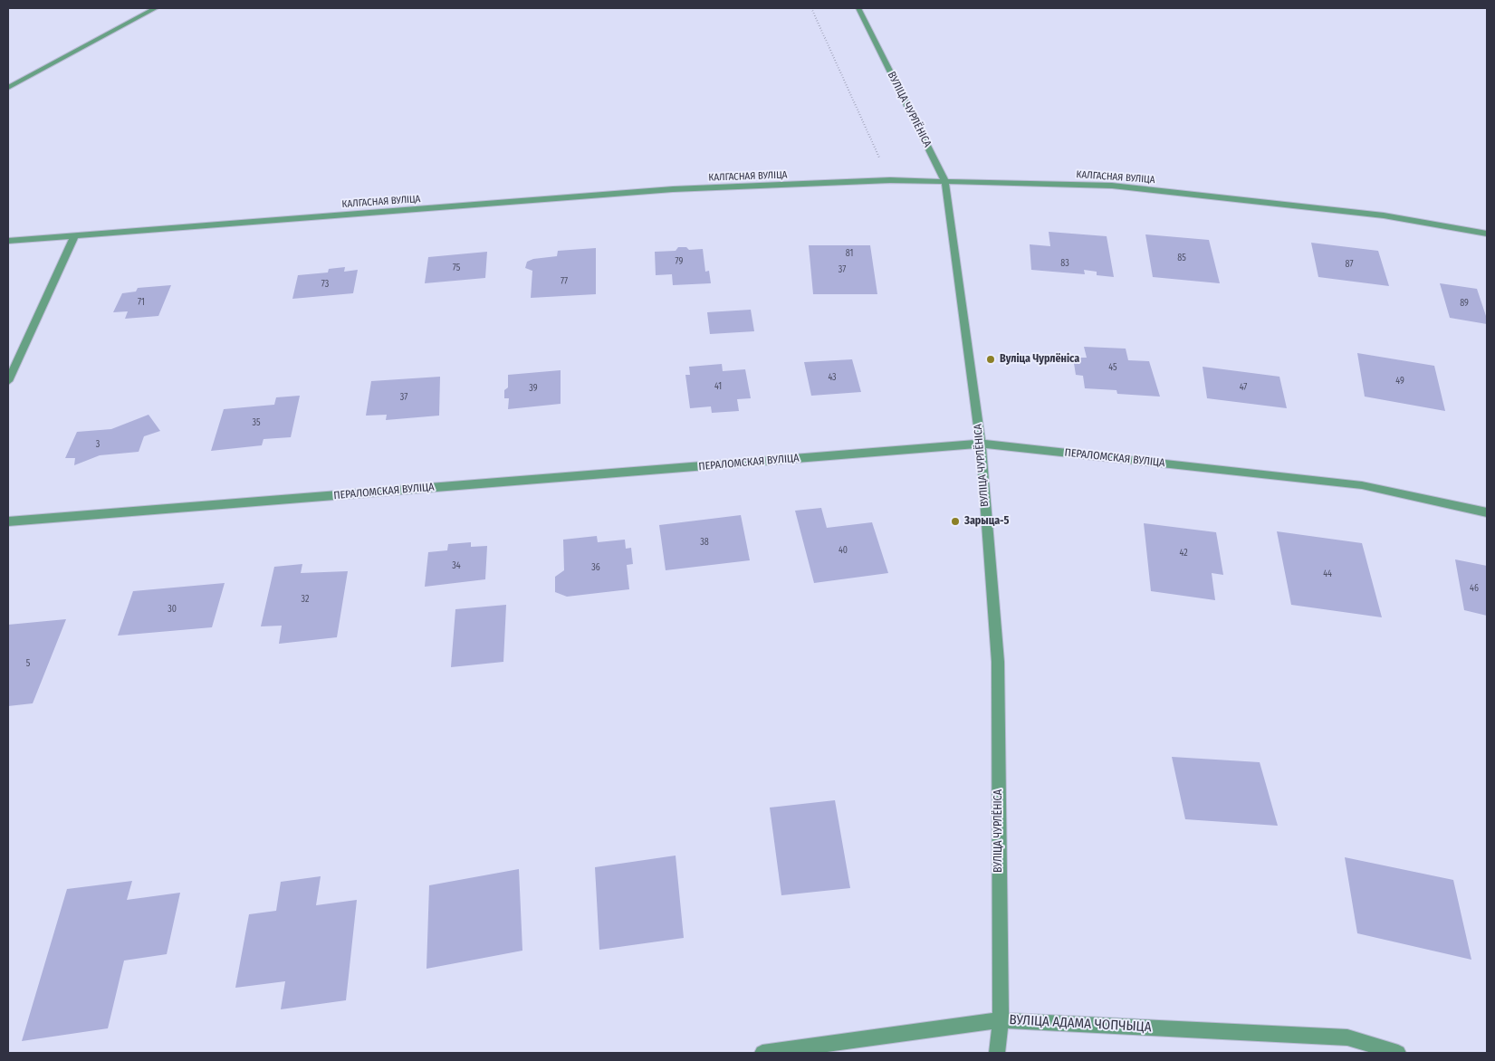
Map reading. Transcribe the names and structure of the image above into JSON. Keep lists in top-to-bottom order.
{
  "streets": {
    "street": [
      "ВУЛІЦА ЧУРЛЁНІСА",
      "КАЛГАСНАЯ ВУЛІЦА",
      "ПЕРАЛОМСКАЯ ВУЛІЦА",
      "ВУЛІЦА АДАМА ЧОПЧЫЦА"
    ]
  },
  "crossings": [
    ["ВУЛІЦА ЧУРЛЁНІСА", "КАЛГАСНАЯ ВУЛІЦА"],
    ["ВУЛІЦА ЧУРЛЁНІСА", "ПЕРАЛОМСКАЯ ВУЛІЦА"],
    ["ВУЛІЦА ЧУРЛЁНІСА", "ВУЛІЦА АДАМА ЧОПЧЫЦА"]
  ],
  "places": ["Вуліца Чурлёніса", "Зарыца-5"],
  "house_numbers": [
    "81",
    "85",
    "79",
    "83",
    "87",
    "75",
    "37",
    "77",
    "73",
    "71",
    "89",
    "45",
    "43",
    "49",
    "41",
    "47",
    "39",
    "37",
    "35",
    "3",
    "38",
    "40",
    "42",
    "34",
    "36",
    "44",
    "46",
    "32",
    "30",
    "5"
  ]
}
